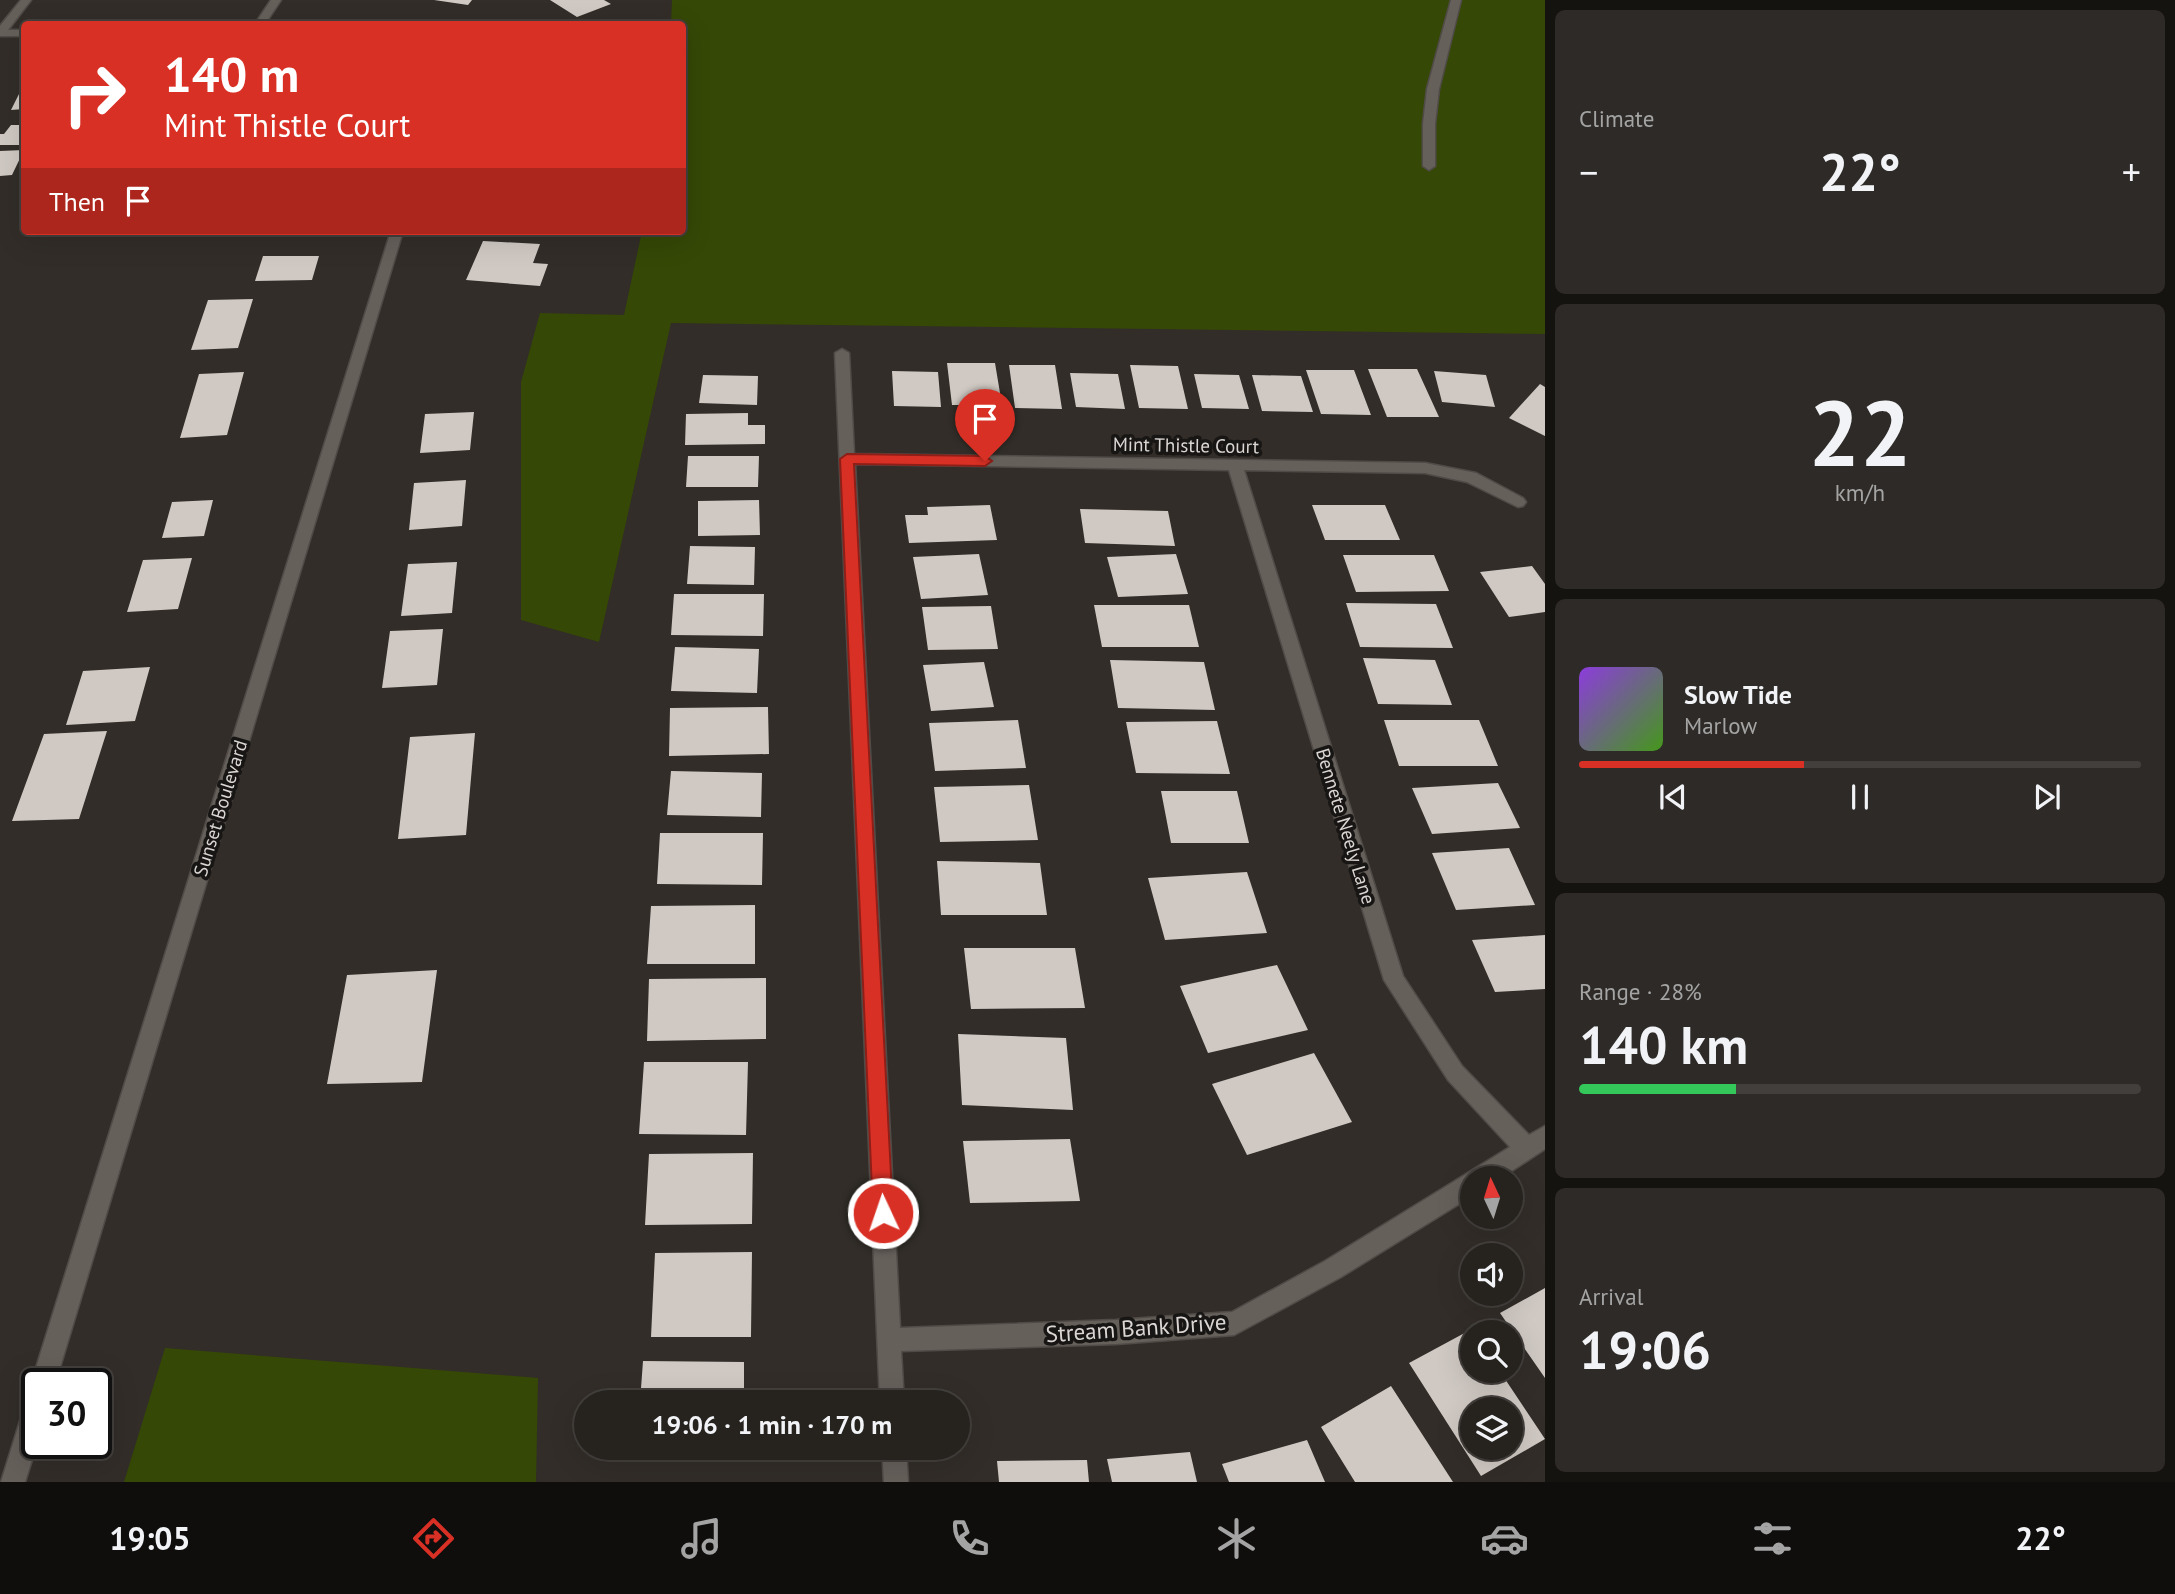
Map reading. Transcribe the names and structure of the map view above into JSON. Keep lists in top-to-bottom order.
{
  "streets": {
    "street": [
      "Mint Thistle Court",
      "Sunset Boulevard",
      "Bennete Neely Lane",
      "Stream Bank Drive"
    ]
  },
  "crossings": [
    ["Mint Thistle Court", "Bennete Neely Lane"]
  ],
  "north": "top",
  "page": {
    "tile": [
      "Climate",
      ["22", "km/h"],
      ["Range · 28%", "140 km"],
      ["Arrival", "19:06"]
    ],
    "turn": ["140 m", "Mint Thistle Court"],
    "heat": ["−", "22°", "+"],
    "then": "Then",
    "song": ["Slow Tide", "Marlow"],
    "limit": "30",
    "trip": "19:06 · 1 min · 170 m",
    "tabs": ["19:05", "22°"]
  }
}
